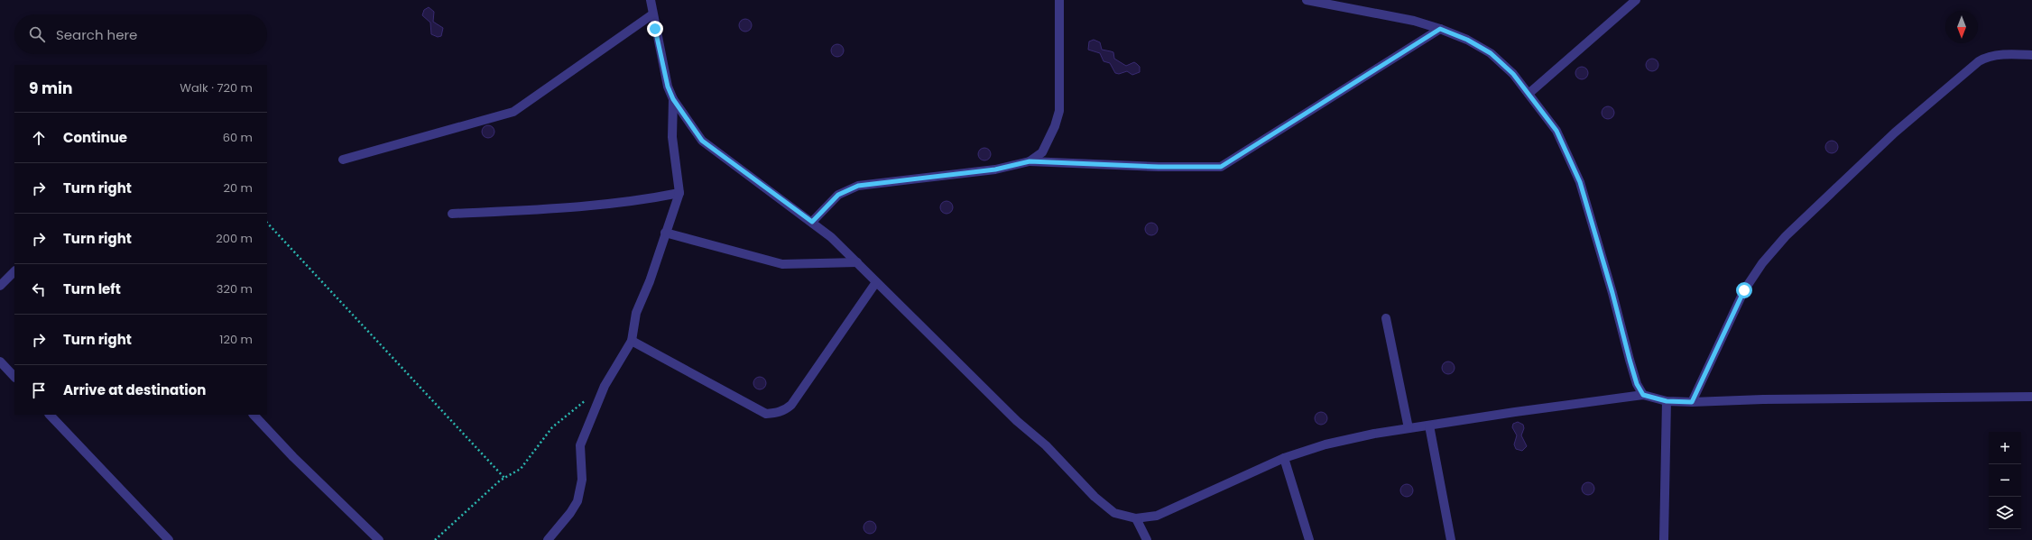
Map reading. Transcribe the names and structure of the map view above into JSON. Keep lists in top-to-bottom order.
{
  "north": "bottom",
  "page": {
    "search": "Search here",
    "heading": ["9 min", "Walk · 720 m"],
    "list": [
      ["Continue", "60 m"],
      ["Turn right", "20 m"],
      ["Turn right", "200 m"],
      ["Turn left", "320 m"],
      ["Turn right", "120 m"],
      "Arrive at destination"
    ],
    "map_buttons": ["+", "−"]
  }
}
